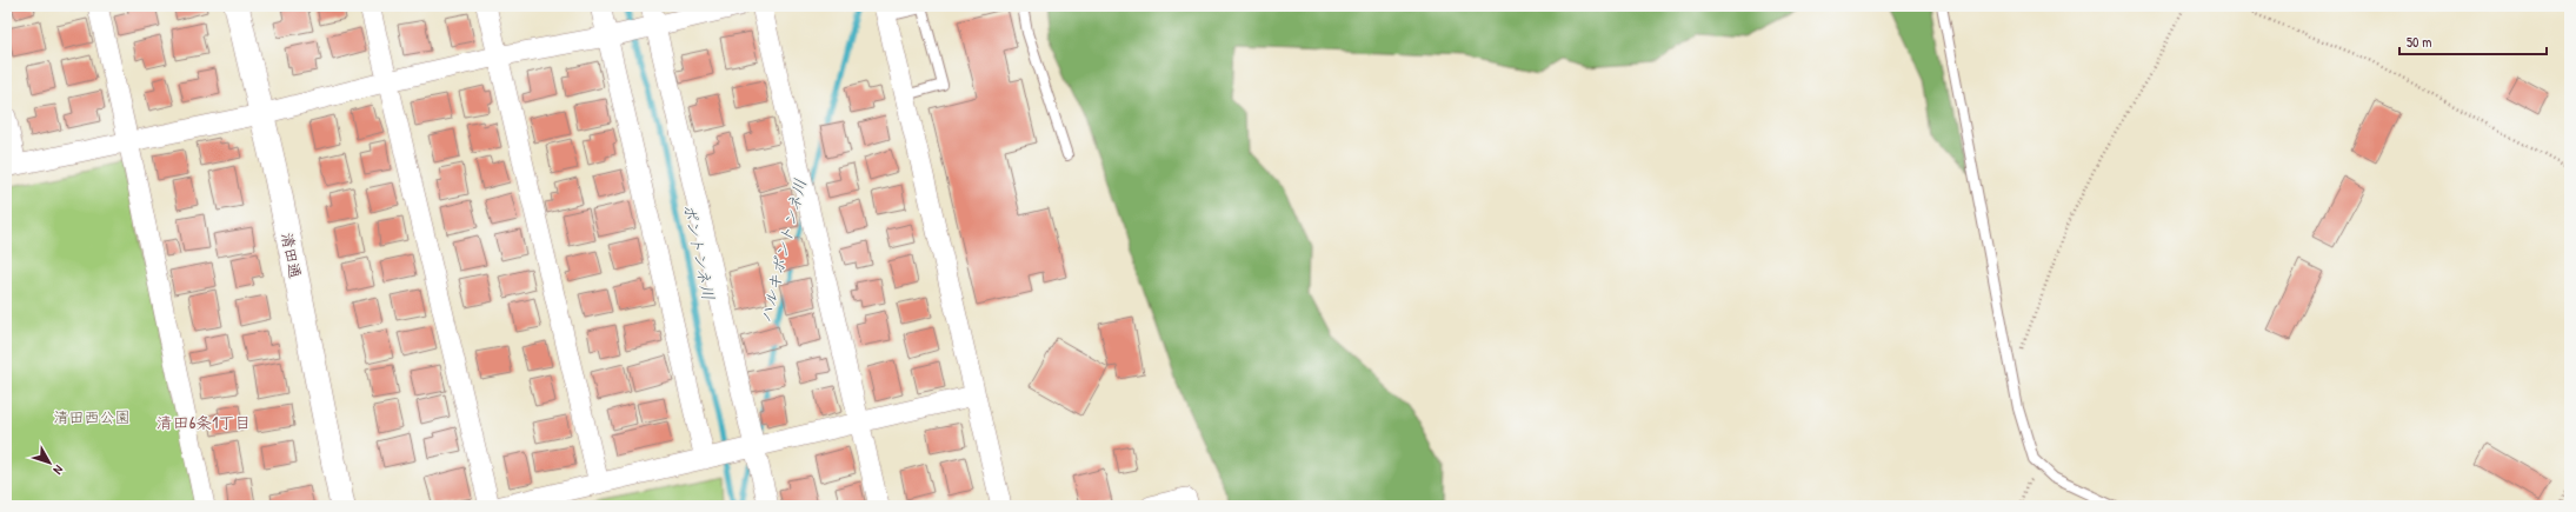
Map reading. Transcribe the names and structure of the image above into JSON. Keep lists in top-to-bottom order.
{
  "streets": {
    "street": ["清田通"]
  },
  "districts": ["清田6条1丁目"],
  "water": ["ハルキポントンネ川", "ポントンネ川"],
  "parks": ["清田西公園"],
  "scale_bar": "50 m",
  "north": "bottom right"
}
